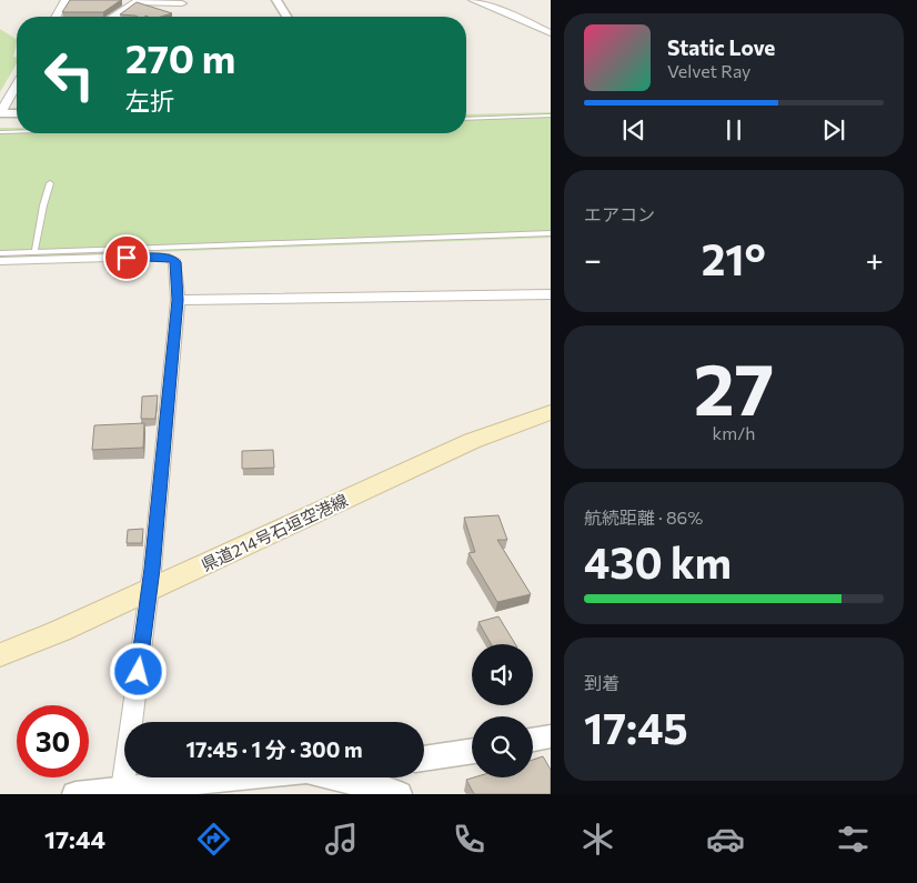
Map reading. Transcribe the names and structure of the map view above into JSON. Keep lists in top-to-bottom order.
{
  "streets": {
    "main road": ["県道214号石垣空港線"]
  },
  "page": {
    "turn": ["270 m", "左折"],
    "song": ["Static Love", "Velvet Ray"],
    "tile": [
      "エアコン",
      ["27", "km/h"],
      ["航続距離 · 86%", "430 km"],
      ["到着", "17:45"]
    ],
    "heat": ["−", "21°", "+"],
    "limit": "30",
    "trip": "17:45 · 1 分 · 300 m",
    "tabs": "17:44"
  }
}
